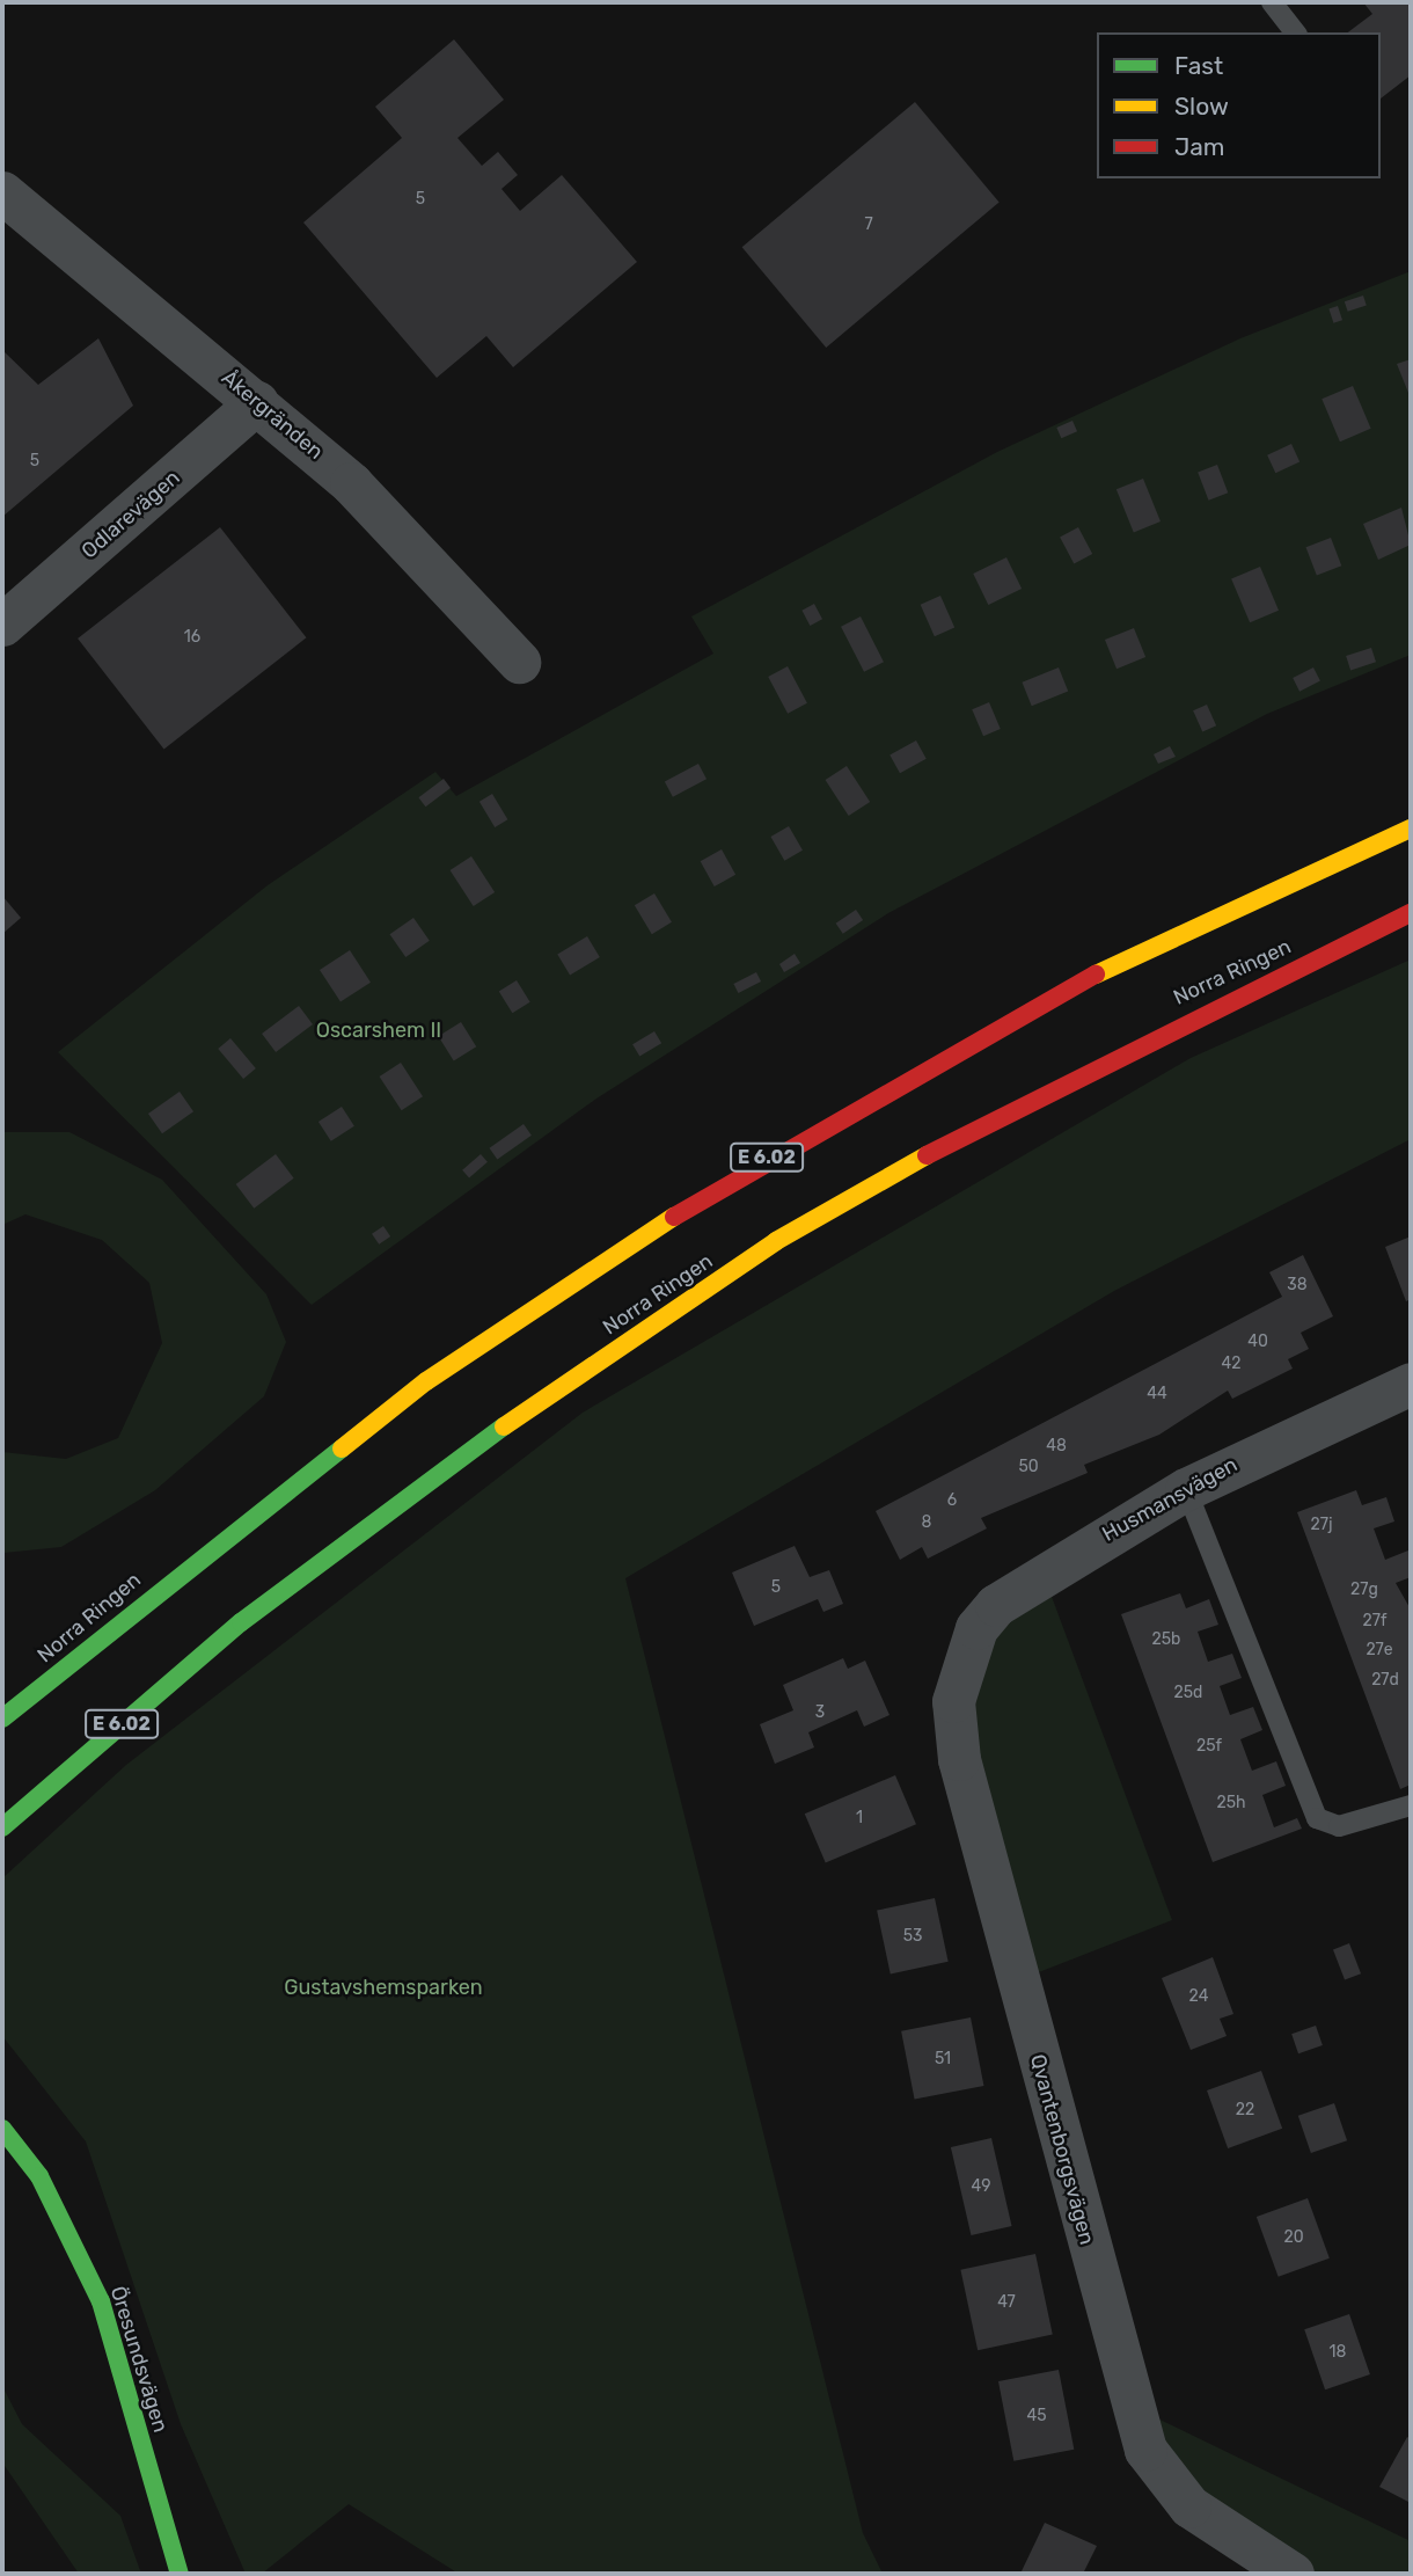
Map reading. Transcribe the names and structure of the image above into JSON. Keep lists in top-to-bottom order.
{
  "streets": {
    "main road": ["Norra Ringen", "E 6.02", "Öresundsvägen"],
    "street": [
      "Åkergränden",
      "Odlarevägen",
      "Husmansvägen",
      "Qvantenborgsvägen"
    ]
  },
  "crossings": [
    ["Åkergränden", "Odlarevägen"],
    ["Husmansvägen", "Qvantenborgsvägen"]
  ],
  "parks": ["Oscarshem II", "Gustavshemsparken"],
  "house_numbers": [
    "5",
    "7",
    "5",
    "16",
    "38",
    "40",
    "42",
    "44",
    "48",
    "50",
    "6",
    "8",
    "27j",
    "5",
    "27g",
    "27f",
    "25b",
    "27e",
    "27d",
    "25d",
    "3",
    "25f",
    "25h",
    "1",
    "53",
    "24",
    "51",
    "22",
    "49",
    "20",
    "47",
    "18",
    "45"
  ],
  "legend": ["Fast", "Slow", "Jam"]
}
